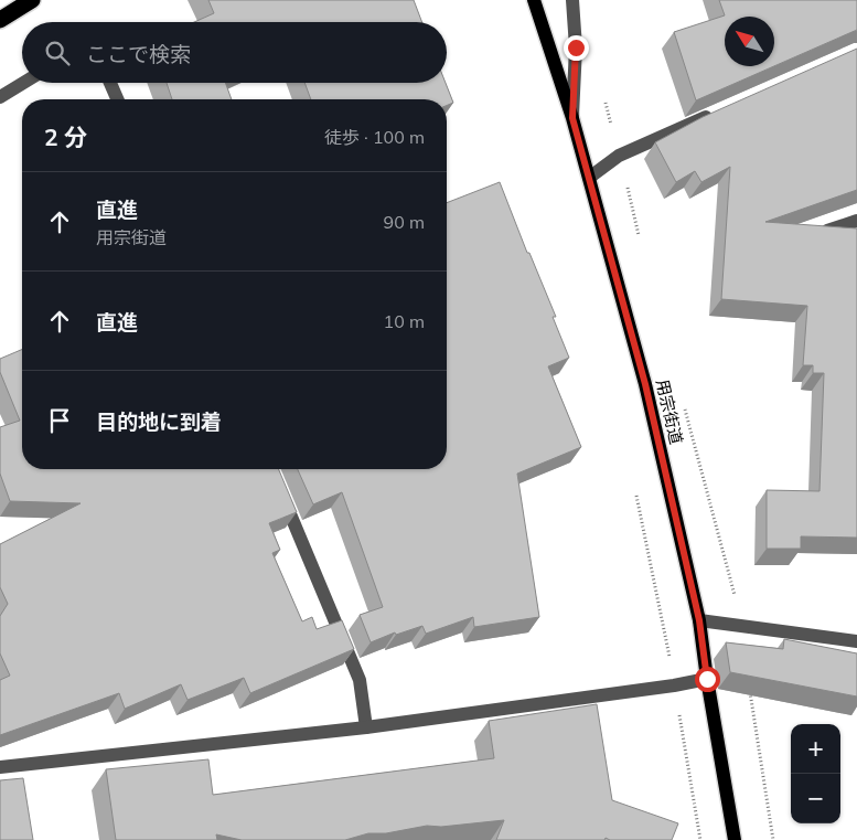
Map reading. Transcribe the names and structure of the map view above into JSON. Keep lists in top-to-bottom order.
{
  "streets": {
    "main road": ["用宗街道"]
  },
  "north": "top left",
  "page": {
    "search": "ここで検索",
    "heading": ["2 分", "徒歩 · 100 m"],
    "list": [
      ["直進", "用宗街道", "90 m"],
      ["直進", "10 m"],
      "目的地に到着"
    ],
    "map_buttons": ["+", "−"]
  }
}
